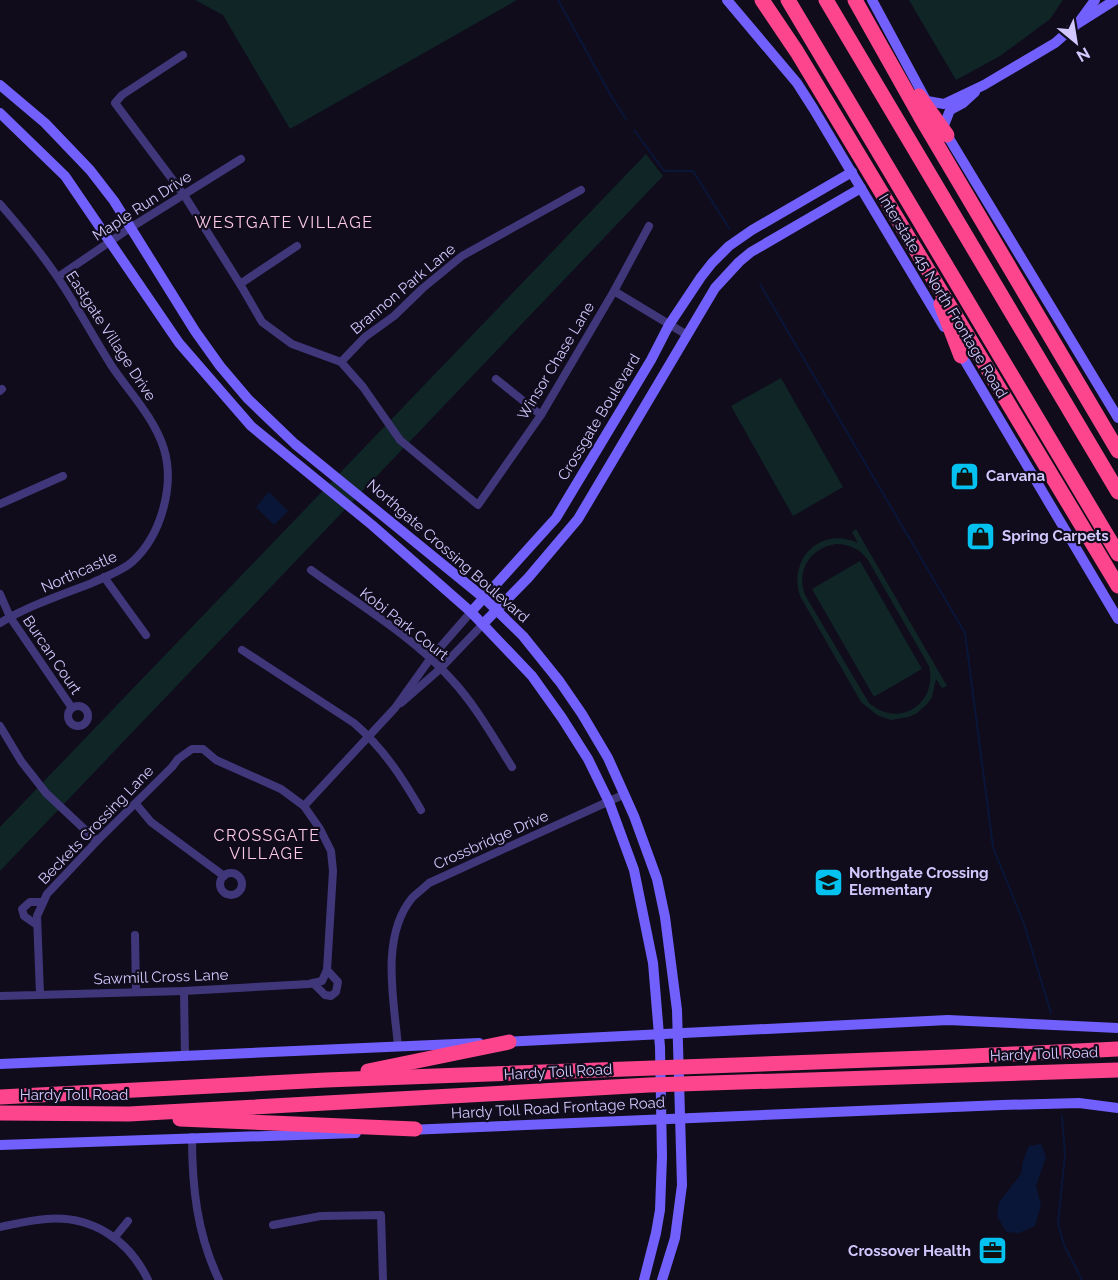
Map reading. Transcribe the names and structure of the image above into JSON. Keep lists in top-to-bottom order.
{
  "streets": {
    "highway": ["Hardy Toll Road"],
    "main road": [
      "Interstate 45 North Frontage Road",
      "Crossgate Boulevard",
      "Northgate Crossing Boulevard",
      "Hardy Toll Road Frontage Road"
    ],
    "street": [
      "Maple Run Drive",
      "Brannon Park Lane",
      "Eastgate Village Drive",
      "Winsor Chase Lane",
      "Northcastle",
      "Kobi Park Court",
      "Burcan Court",
      "Beckets Crossing Lane",
      "Crossbridge Drive",
      "Sawmill Cross Lane"
    ]
  },
  "crossings": [
    ["Maple Run Drive", "Eastgate Village Drive"],
    ["Maple Run Drive", "Northgate Crossing Boulevard"],
    ["Brannon Park Lane", "Winsor Chase Lane"],
    ["Interstate 45 North Frontage Road", "Crossgate Boulevard"],
    ["Eastgate Village Drive", "Northcastle"],
    ["Crossgate Boulevard", "Northgate Crossing Boulevard"],
    ["Crossgate Boulevard", "Kobi Park Court"],
    ["Crossgate Boulevard", "Beckets Crossing Lane"],
    ["Northgate Crossing Boulevard", "Crossbridge Drive"],
    ["Northgate Crossing Boulevard", "Hardy Toll Road Frontage Road"],
    ["Northcastle", "Burcan Court"],
    ["Beckets Crossing Lane", "Sawmill Cross Lane"]
  ],
  "districts": ["WESTGATE VILLAGE", "CROSSGATE VILLAGE"],
  "places": {
    "shop": ["Carvana", "Spring Carpets"],
    "school or university": ["Northgate Crossing Elementary"],
    "office": ["Crossover Health"]
  },
  "north": "bottom right"
}
